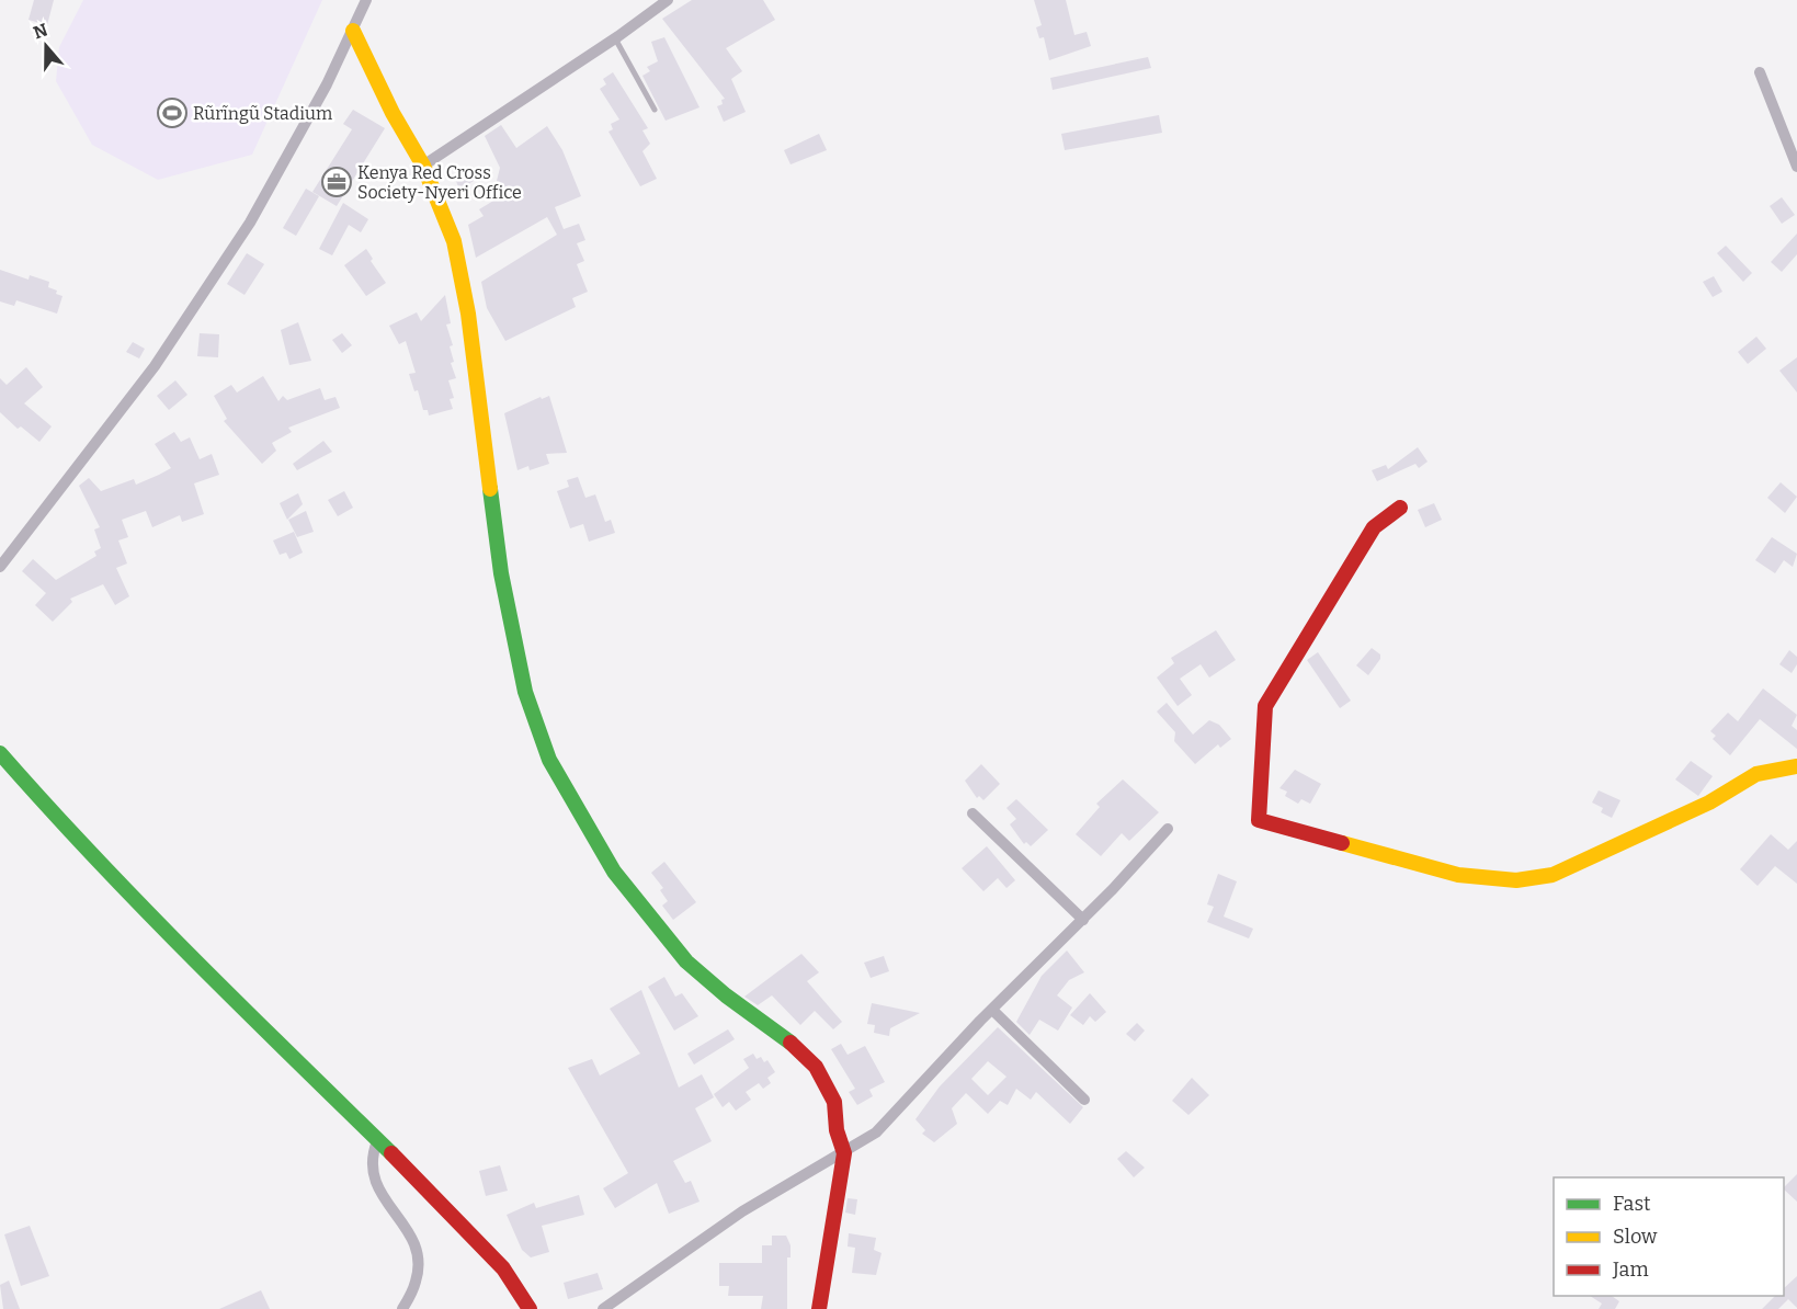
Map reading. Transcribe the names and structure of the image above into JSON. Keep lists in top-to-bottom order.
{
  "places": {
    "sports": ["Rũrĩngũ Stadium"],
    "office": ["Kenya Red Cross Society-Nyeri Office"]
  },
  "legend": ["Fast", "Slow", "Jam"],
  "north": "top"
}
